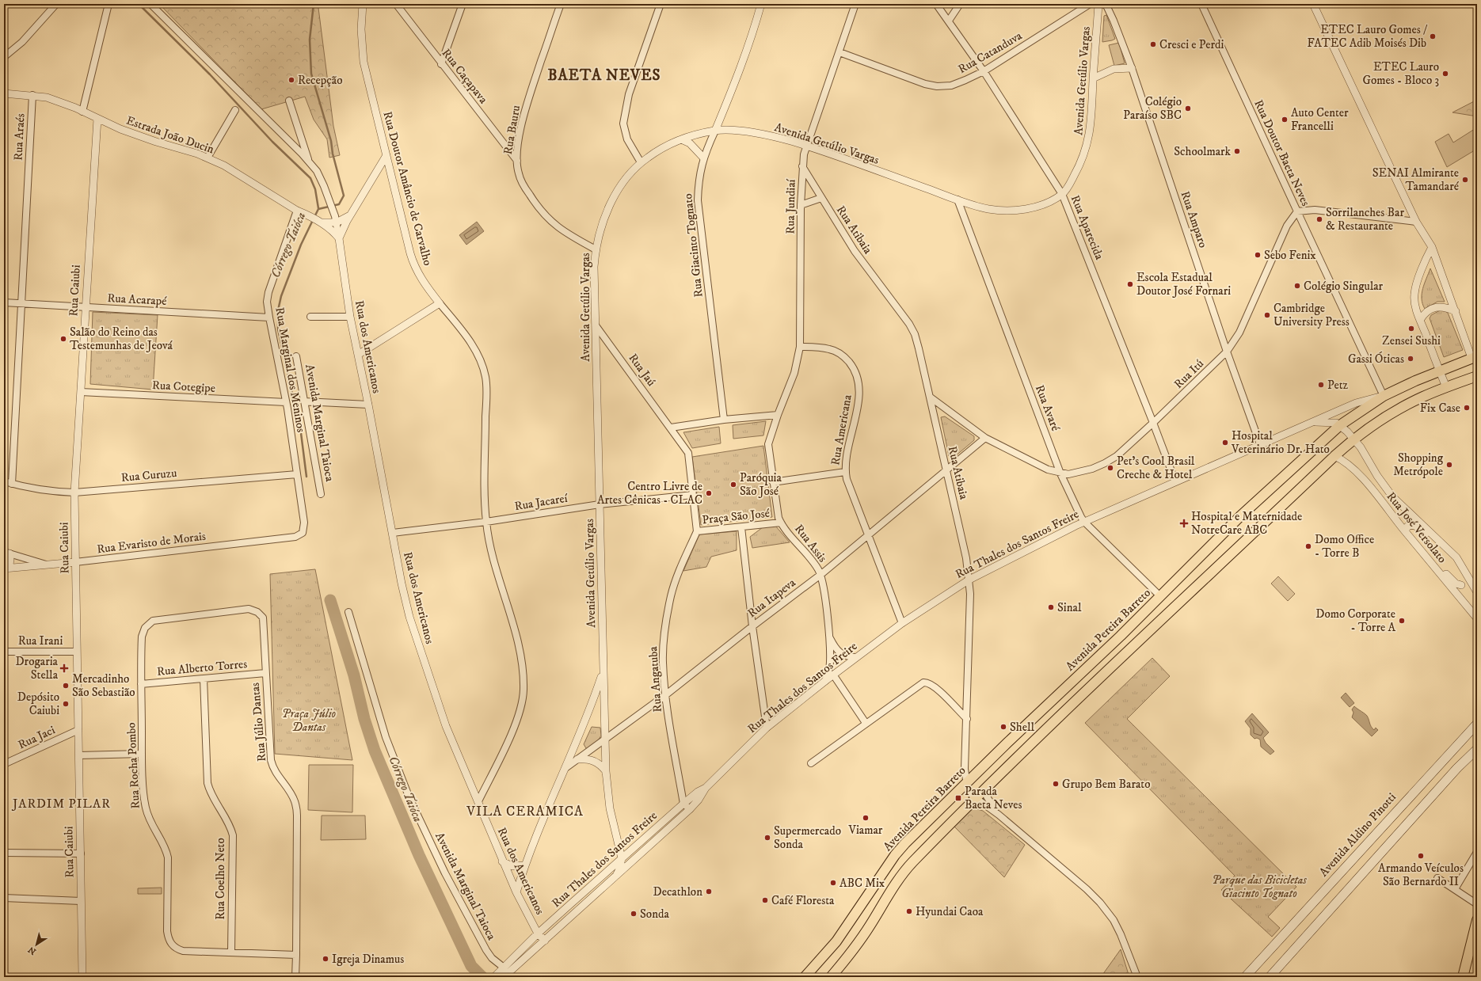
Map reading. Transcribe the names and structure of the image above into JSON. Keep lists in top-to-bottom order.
{
  "streets": {
    "main road": ["Avenida Pereira Barreto", "Avenida Aldino Pinotti"],
    "street": [
      "Rua Catanduva",
      "Rua Caçapava",
      "Avenida Getúlio Vargas",
      "Rua Bauru",
      "Estrada João Ducin",
      "Rua Araés",
      "Rua Doutor Baeta Neves",
      "Rua Doutor Amâncio de Carvalho",
      "Rua Jundiaí",
      "Rua Amparo",
      "Rua Aparecida",
      "Rua Atibaia",
      "Rua Giacinto Tognato",
      "Rua Caiubi",
      "Rua Acarapé",
      "Rua dos Americanos",
      "Rua Marginal dos Meninos",
      "Rua Jaú",
      "Rua Itú",
      "Rua Cotegipe",
      "Rua Avaré",
      "Avenida Marginal Taioca",
      "Rua Americana",
      "Rua Curuzu",
      "Rua Jacareí",
      "Praça São José",
      "Rua José Versolato",
      "Rua Evaristo de Morais",
      "Rua Assis",
      "Rua Thales dos Santos Freire",
      "Rua Itapeva",
      "Rua Irani",
      "Rua Alberto Torres",
      "Rua Angatuba",
      "Rua Júlio Dantas",
      "Rua Jaci",
      "Rua Rocha Pombo",
      "Rua Coelho Neto"
    ]
  },
  "crossings": [
    ["Rua Catanduva", "Rua Jundiaí"],
    ["Rua Catanduva", "Rua Aparecida"],
    ["Rua Caçapava", "Rua Bauru"],
    ["Avenida Getúlio Vargas", "Rua Bauru"],
    ["Avenida Getúlio Vargas", "Rua Jundiaí"],
    ["Avenida Getúlio Vargas", "Rua Aparecida"],
    ["Avenida Getúlio Vargas", "Rua Giacinto Tognato"],
    ["Avenida Getúlio Vargas", "Rua Jaú"],
    ["Avenida Getúlio Vargas", "Rua Avaré"],
    ["Avenida Getúlio Vargas", "Rua Jacareí"],
    ["Avenida Getúlio Vargas", "Rua Thales dos Santos Freire"],
    ["Avenida Getúlio Vargas", "Rua Itapeva"],
    ["Estrada João Ducin", "Rua Araés"],
    ["Estrada João Ducin", "Rua Caiubi"],
    ["Estrada João Ducin", "Rua dos Americanos"],
    ["Estrada João Ducin", "Rua Marginal dos Meninos"],
    ["Rua Araés", "Rua Acarapé"],
    ["Rua Araés", "Rua Curuzu"],
    ["Rua Doutor Baeta Neves", "Rua Itú"],
    ["Rua Doutor Baeta Neves", "Rua Thales dos Santos Freire"],
    ["Rua Doutor Baeta Neves", "Avenida Pereira Barreto"],
    ["Rua Doutor Amâncio de Carvalho", "Rua dos Americanos"],
    ["Rua Doutor Amâncio de Carvalho", "Rua Jacareí"],
    ["Rua Jundiaí", "Rua Atibaia"],
    ["Rua Jundiaí", "Rua Americana"],
    ["Rua Jundiaí", "Praça São José"],
    ["Rua Amparo", "Rua Itú"],
    ["Rua Amparo", "Rua Thales dos Santos Freire"],
    ["Rua Aparecida", "Rua Itú"],
    ["Rua Aparecida", "Rua Thales dos Santos Freire"],
    ["Rua Atibaia", "Rua Itú"],
    ["Rua Atibaia", "Rua Thales dos Santos Freire"],
    ["Rua Atibaia", "Rua Itapeva"],
    ["Rua Atibaia", "Avenida Pereira Barreto"],
    ["Rua Caiubi", "Rua Acarapé"],
    ["Rua Caiubi", "Rua Cotegipe"],
    ["Rua Caiubi", "Rua Curuzu"],
    ["Rua Caiubi", "Rua Evaristo de Morais"],
    ["Rua Caiubi", "Rua Irani"],
    ["Rua Caiubi", "Rua Jaci"],
    ["Rua Acarapé", "Rua Marginal dos Meninos"],
    ["Rua dos Americanos", "Rua Jacareí"],
    ["Rua dos Americanos", "Rua Thales dos Santos Freire"],
    ["Rua Marginal dos Meninos", "Rua Cotegipe"],
    ["Rua Marginal dos Meninos", "Rua Curuzu"],
    ["Rua Marginal dos Meninos", "Rua Evaristo de Morais"],
    ["Rua Jaú", "Praça São José"],
    ["Rua Itú", "Rua Avaré"],
    ["Rua Itú", "Rua Itapeva"],
    ["Rua Avaré", "Rua Thales dos Santos Freire"],
    ["Rua Avaré", "Avenida Pereira Barreto"],
    ["Avenida Marginal Taioca", "Rua Thales dos Santos Freire"],
    ["Rua Americana", "Rua Thales dos Santos Freire"],
    ["Rua Americana", "Rua Itapeva"],
    ["Rua Jacareí", "Praça São José"],
    ["Praça São José", "Rua Assis"],
    ["Praça São José", "Rua Angatuba"],
    ["Rua José Versolato", "Avenida Pereira Barreto"],
    ["Rua Assis", "Rua Thales dos Santos Freire"],
    ["Rua Assis", "Rua Itapeva"],
    ["Rua Thales dos Santos Freire", "Avenida Pereira Barreto"],
    ["Rua Thales dos Santos Freire", "Rua Angatuba"],
    ["Rua Itapeva", "Rua Angatuba"],
    ["Rua Alberto Torres", "Rua Júlio Dantas"],
    ["Rua Alberto Torres", "Rua Rocha Pombo"],
    ["Rua Alberto Torres", "Rua Coelho Neto"],
    ["Rua Júlio Dantas", "Rua Rocha Pombo"],
    ["Rua Rocha Pombo", "Rua Coelho Neto"]
  ],
  "districts": ["BAETA NEVES", "JARDIM PILAR", "VILA CERAMICA"],
  "water": ["Córrego Taióca"],
  "parks": ["Praça Júlio Dantas", "Parque das Bicicletas Giacinto Tognato"],
  "places": {
    "other": [
      "ETEC Lauro Gomes / FATEC Adib Moisés Dib",
      "Cresci e Perdi",
      "ETEC Lauro Gomes - Bloco 3",
      "Recepção",
      "Colégio Paraíso SBC",
      "Auto Center Francelli",
      "Schoolmark",
      "SENAI Almirante Tamandaré",
      "Sorrilanches Bar & Restaurante",
      "Sebo Fenix",
      "Escola Estadual Doutor José Fornari",
      "Colégio Singular",
      "Cambridge University Press",
      "Zensei Sushi",
      "Salão do Reino das Testemunhas de Jeová",
      "Gassi Óticas",
      "Petz",
      "Fix Case",
      "Hospital Veterinário Dr. Hato",
      "Shopping Metrópole",
      "Pet's Cool Brasil Creche & Hotel",
      "Paróquia São José",
      "Centro Livre de Artes Cênicas - CLAC",
      "Domo Office - Torre B",
      "Sinal",
      "Domo Corporate - Torre A",
      "Mercadinho São Sebastião",
      "Depósito Caiubi",
      "Shell",
      "Grupo Bem Barato",
      "Viamar",
      "Supermercado Sonda",
      "Armando Veículos São Bernardo II",
      "ABC Mix",
      "Decathlon",
      "Café Floresta",
      "Hyundai Caoa",
      "Sonda",
      "Igreja Dinamus"
    ],
    "health": ["Hospital e Maternidade NotreCare ABC", "Drogaria Stella"],
    "transit": ["Parada Baeta Neves"]
  },
  "north": "bottom left"
}
